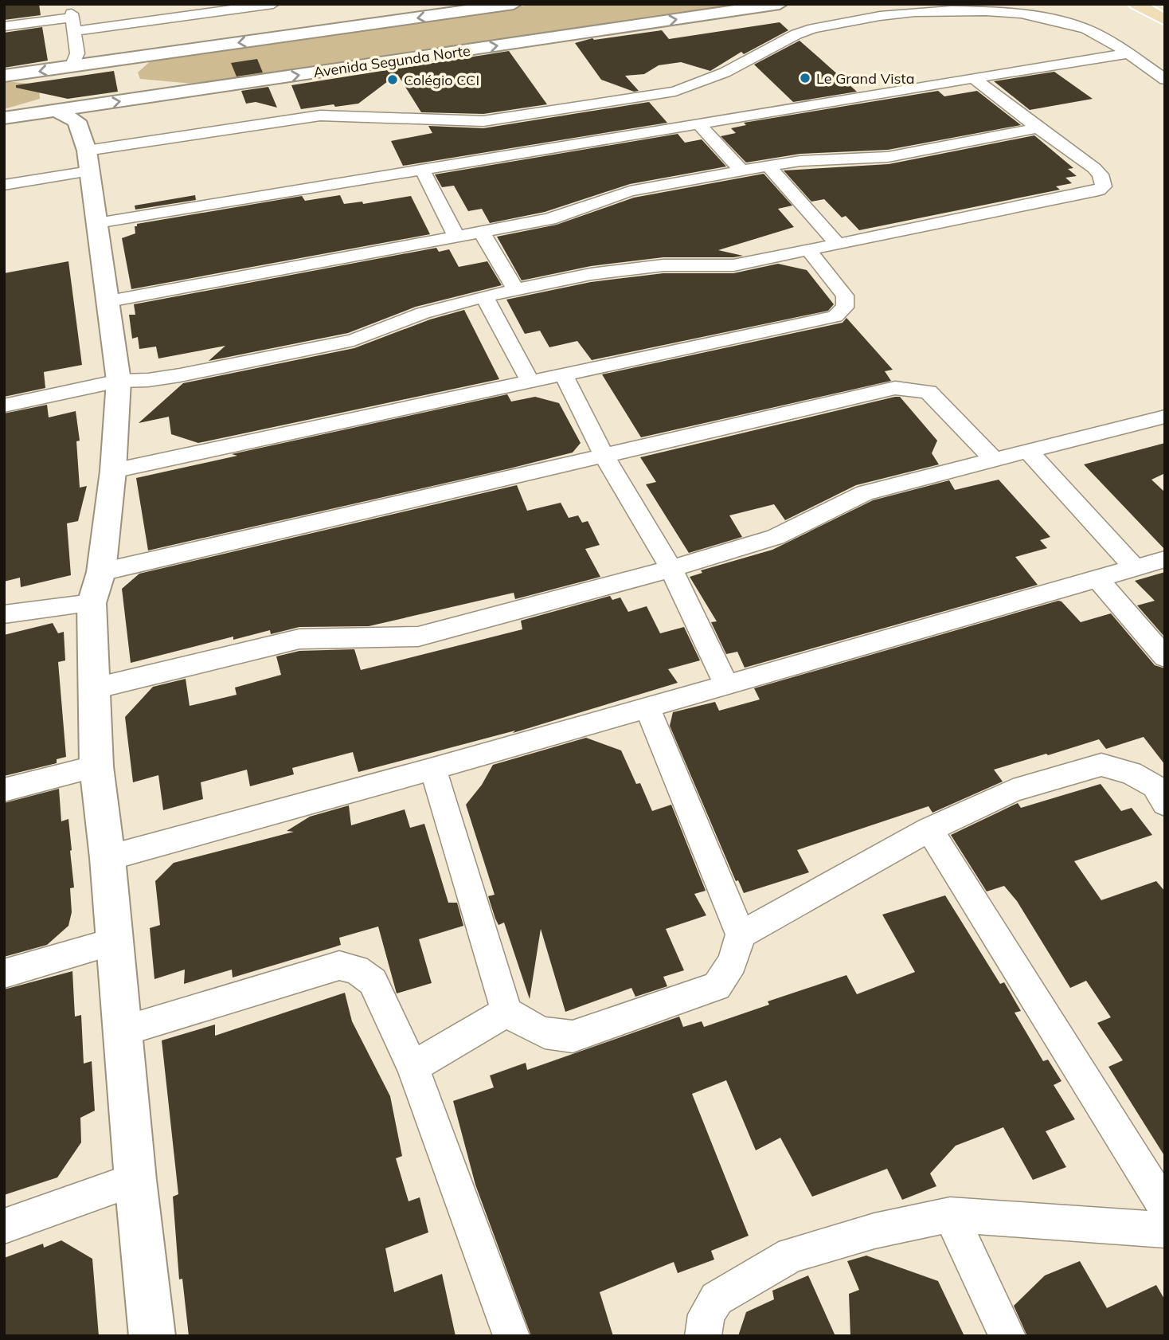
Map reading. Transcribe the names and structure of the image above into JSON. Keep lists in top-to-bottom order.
{
  "streets": {
    "main road": ["Avenida Segunda Norte"]
  },
  "places": ["Le Grand Vista", "Colégio CCI"]
}
